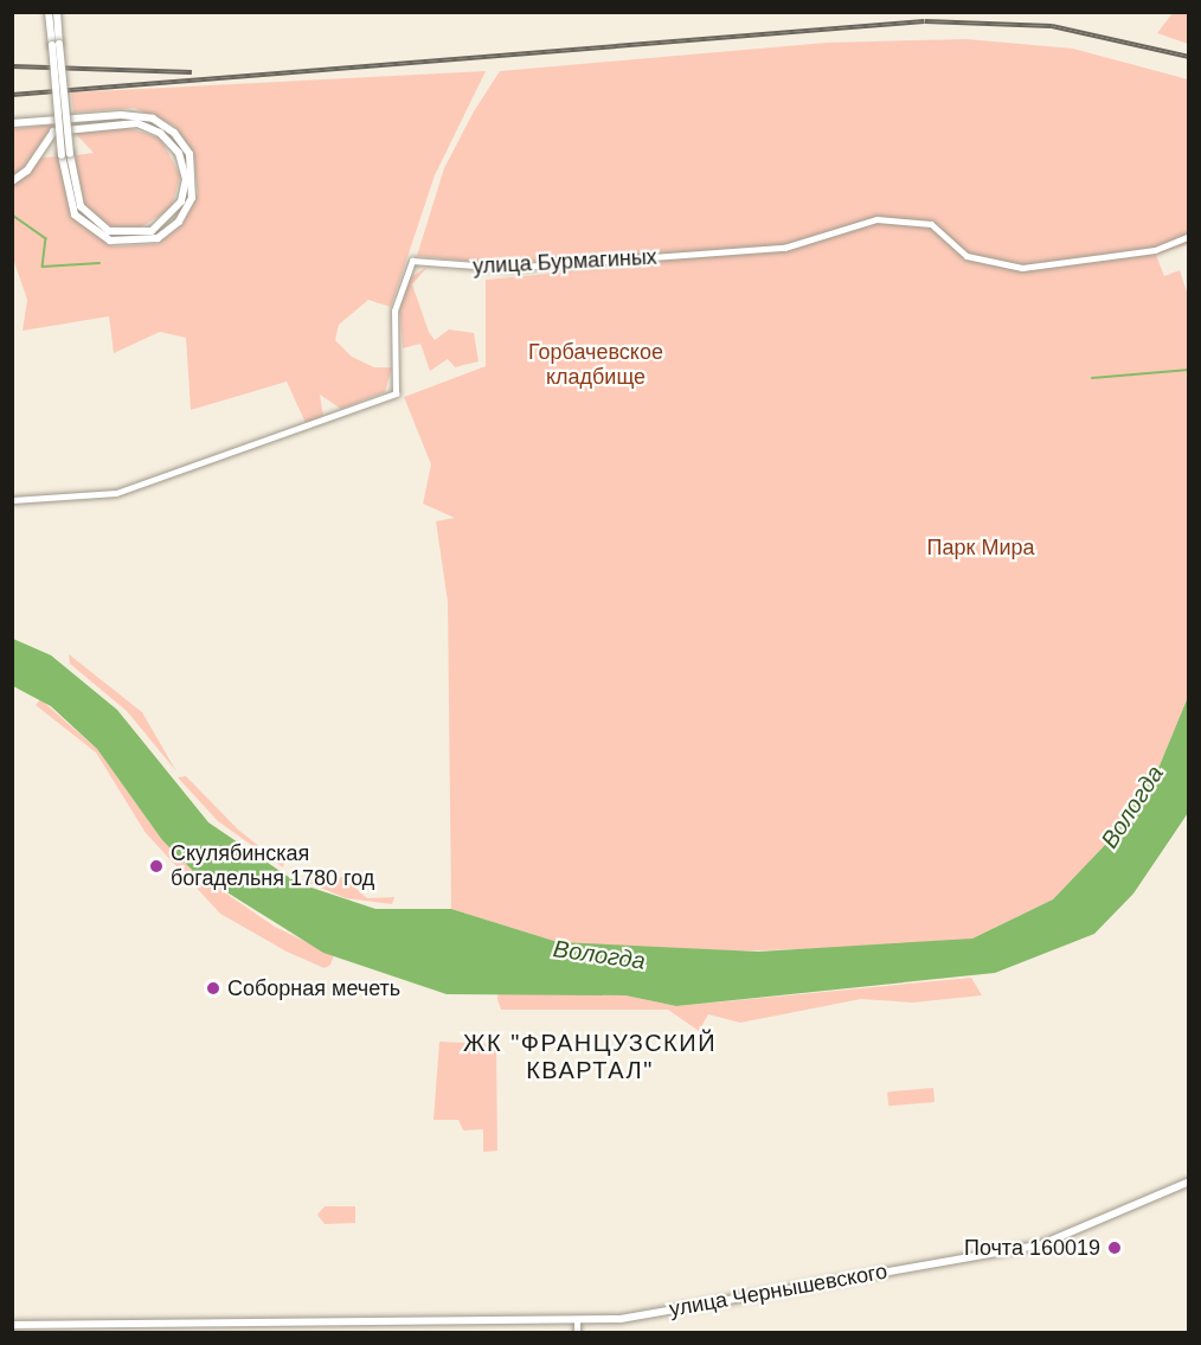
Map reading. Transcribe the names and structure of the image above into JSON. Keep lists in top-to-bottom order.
{
  "streets": {
    "main road": ["улица Чернышевского"],
    "street": ["улица Бурмагиных"]
  },
  "districts": ["ЖК \"ФРАНЦУЗСКИЙ КВАРТАЛ\""],
  "water": ["Вологда"],
  "parks": ["Горбачевское кладбище", "Парк Мира"],
  "places": ["Скулябинская богадельня 1780 год", "Соборная мечеть", "Почта 160019"]
}
